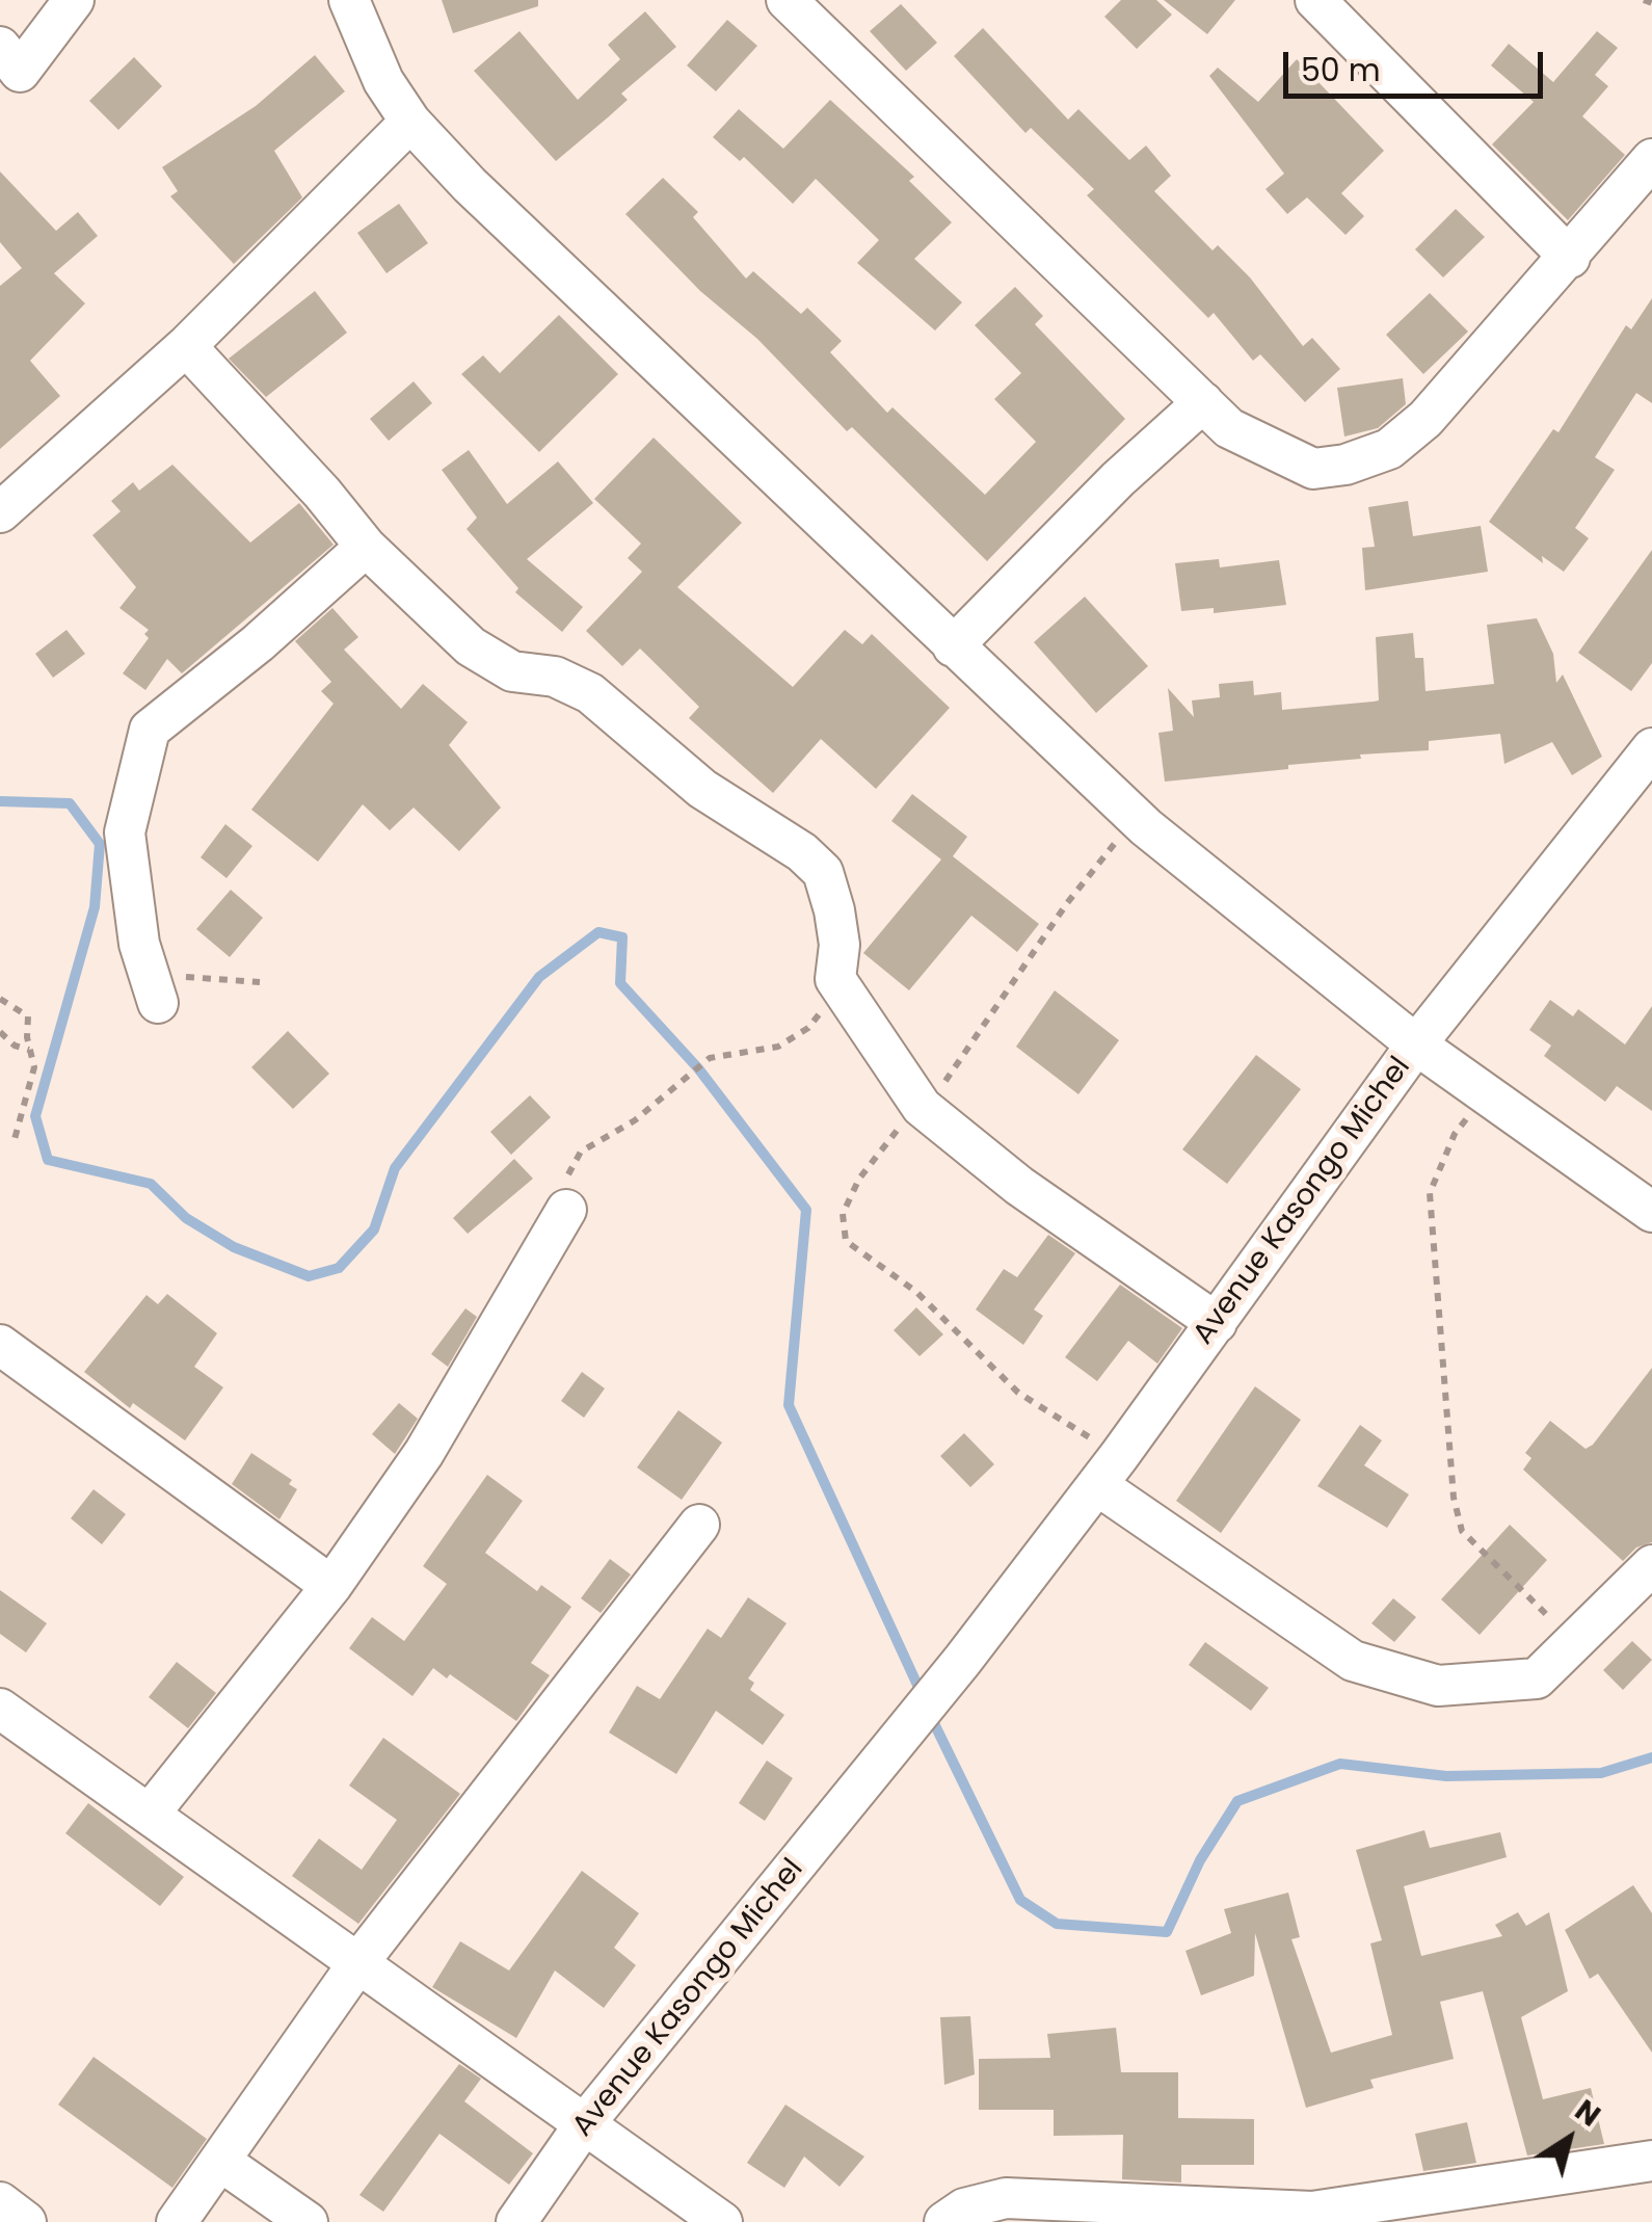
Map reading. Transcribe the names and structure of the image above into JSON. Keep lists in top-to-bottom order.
{
  "streets": {
    "street": ["Avenue Kasongo Michel"]
  },
  "scale_bar": "50 m",
  "north": "top right"
}
